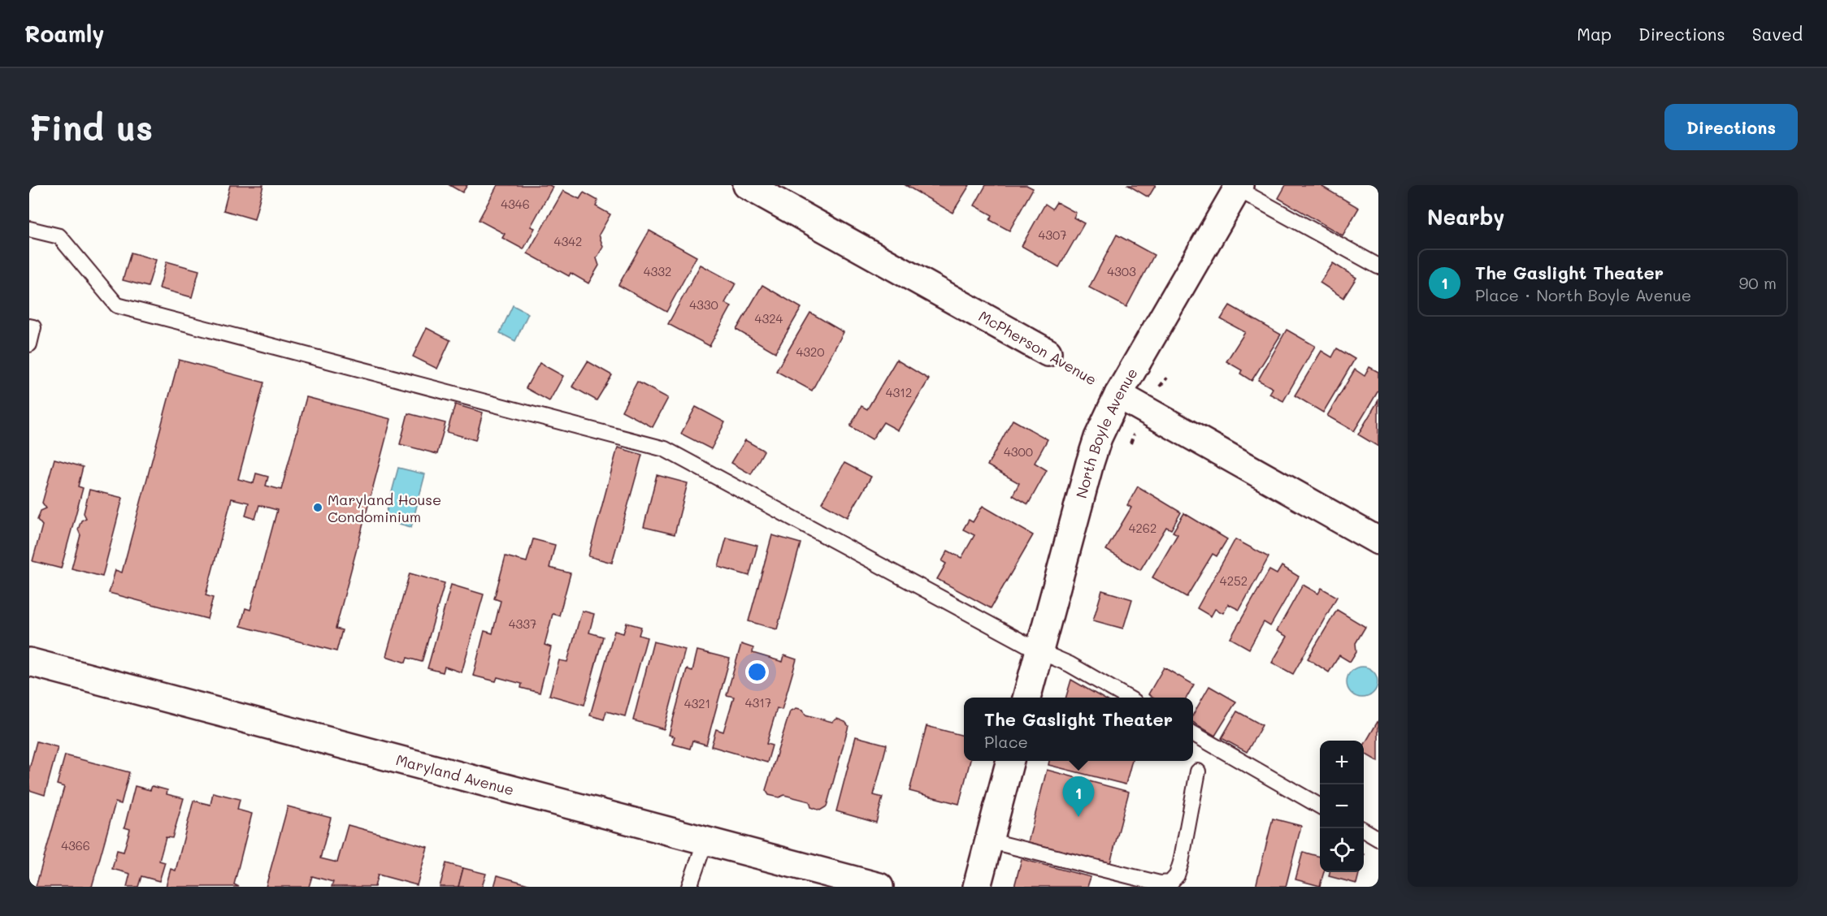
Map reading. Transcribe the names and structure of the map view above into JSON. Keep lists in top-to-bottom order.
{
  "streets": {
    "street": ["McPherson Avenue", "North Boyle Avenue", "Maryland Avenue"]
  },
  "crossings": [
    ["McPherson Avenue", "North Boyle Avenue"]
  ],
  "places": ["Maryland House Condominium"],
  "house_numbers": [
    "4346",
    "4307",
    "4342",
    "4332",
    "4303",
    "4330",
    "4324",
    "4320",
    "4312",
    "4300",
    "4262",
    "4252",
    "4337",
    "4317",
    "4321",
    "4366"
  ],
  "page": {
    "header": "Roamly",
    "nav": ["Map", "Directions", "Saved"],
    "buttons": "Directions",
    "title": "Find us",
    "heading": "Nearby",
    "list": [
      {
        "mark": "1",
        "name": "The Gaslight Theater",
        "note": "Place · North Boyle Avenue",
        "value": "90 m"
      }
    ],
    "popup": ["The Gaslight Theater", "Place"],
    "map_buttons": ["+", "−"],
    "pins": "1"
  }
}
